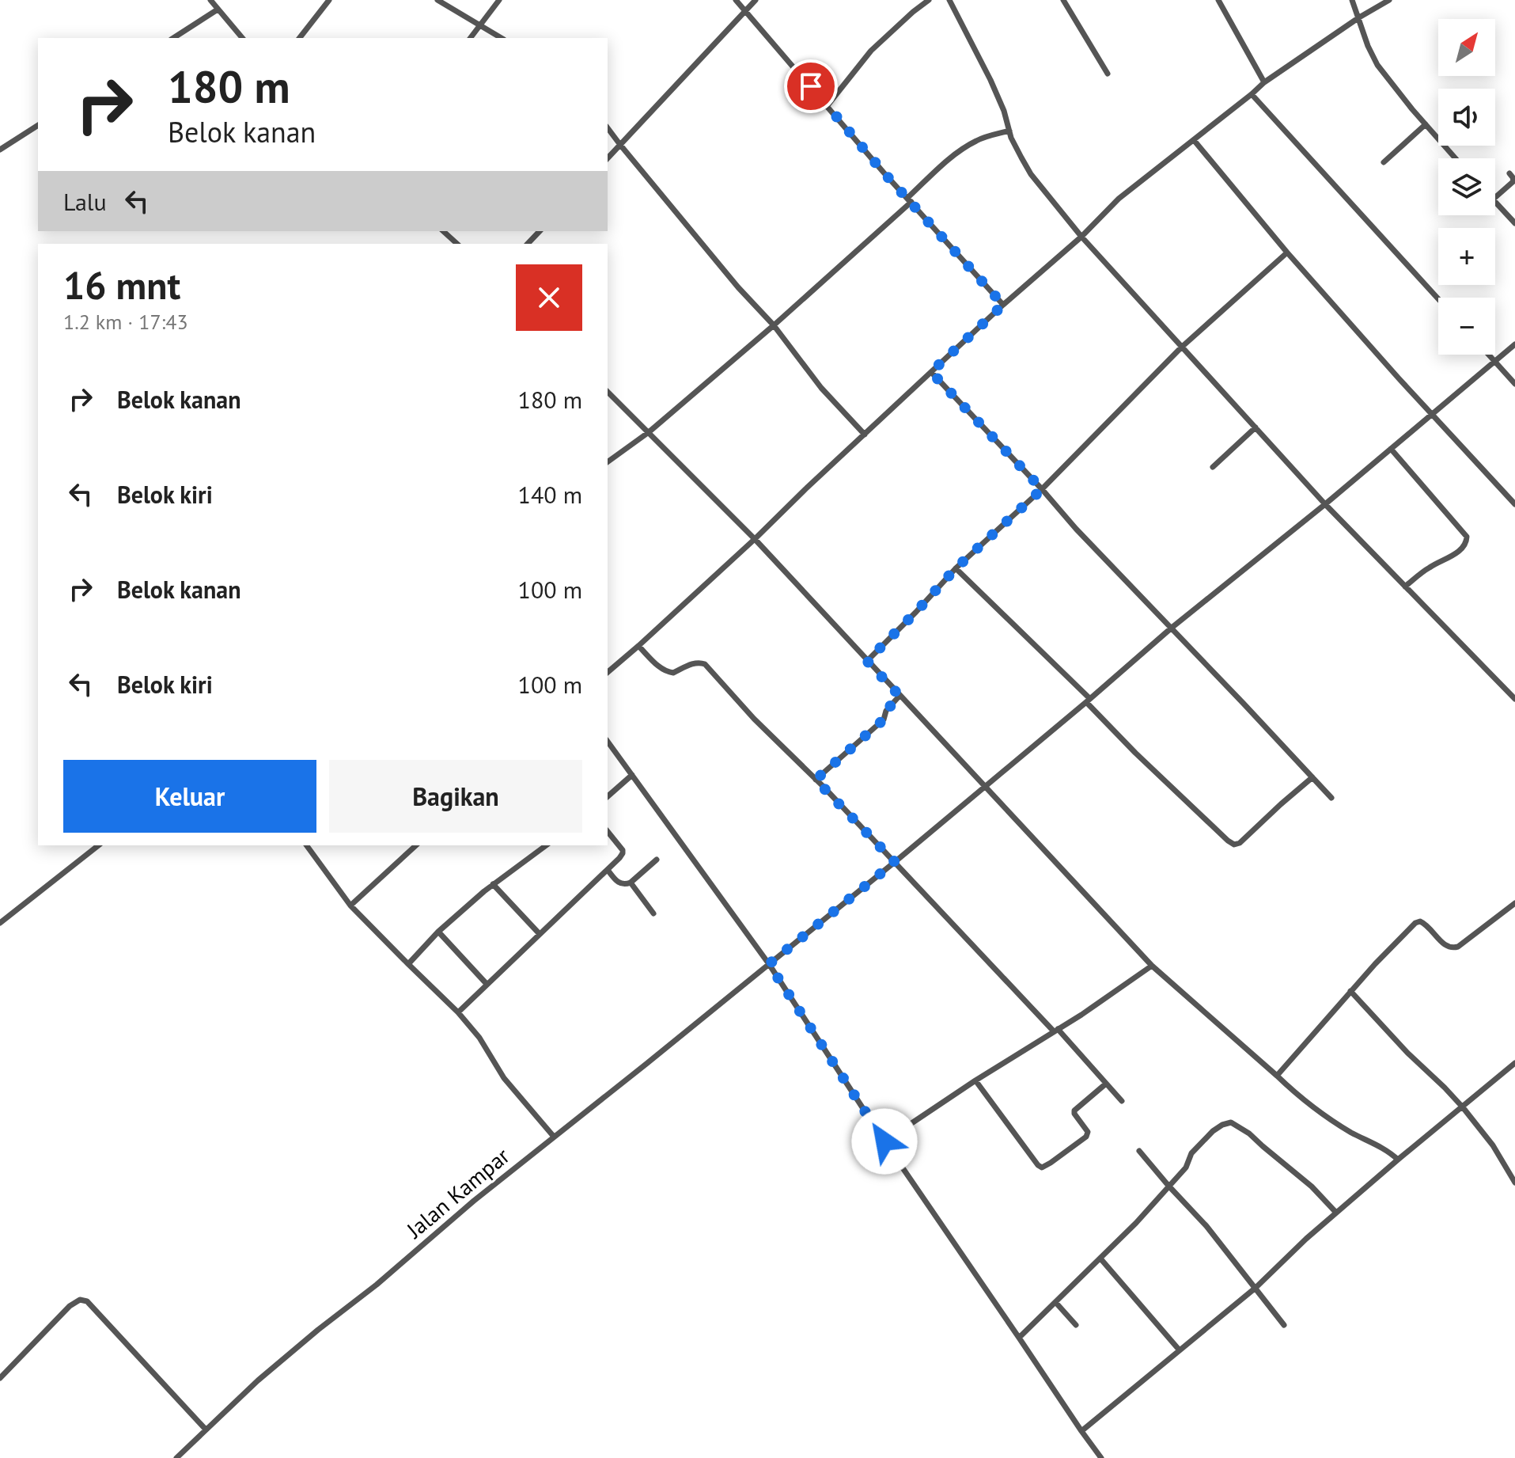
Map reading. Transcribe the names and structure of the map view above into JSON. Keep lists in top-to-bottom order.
{
  "streets": {
    "street": ["Jalan Kampar"]
  },
  "north": "top right",
  "page": {
    "map_buttons": ["+", "−"],
    "turn": ["180 m", "Belok kanan"],
    "then": "Lalu",
    "heading": ["16 mnt", "1.2 km · 17:43"],
    "list": [
      {
        "name": "Belok kanan",
        "value": "180 m"
      },
      {
        "name": "Belok kiri",
        "value": "140 m"
      },
      {
        "name": "Belok kanan",
        "value": "100 m"
      },
      {
        "name": "Belok kiri",
        "value": "100 m"
      }
    ],
    "buttons": ["Keluar", "Bagikan"]
  }
}
